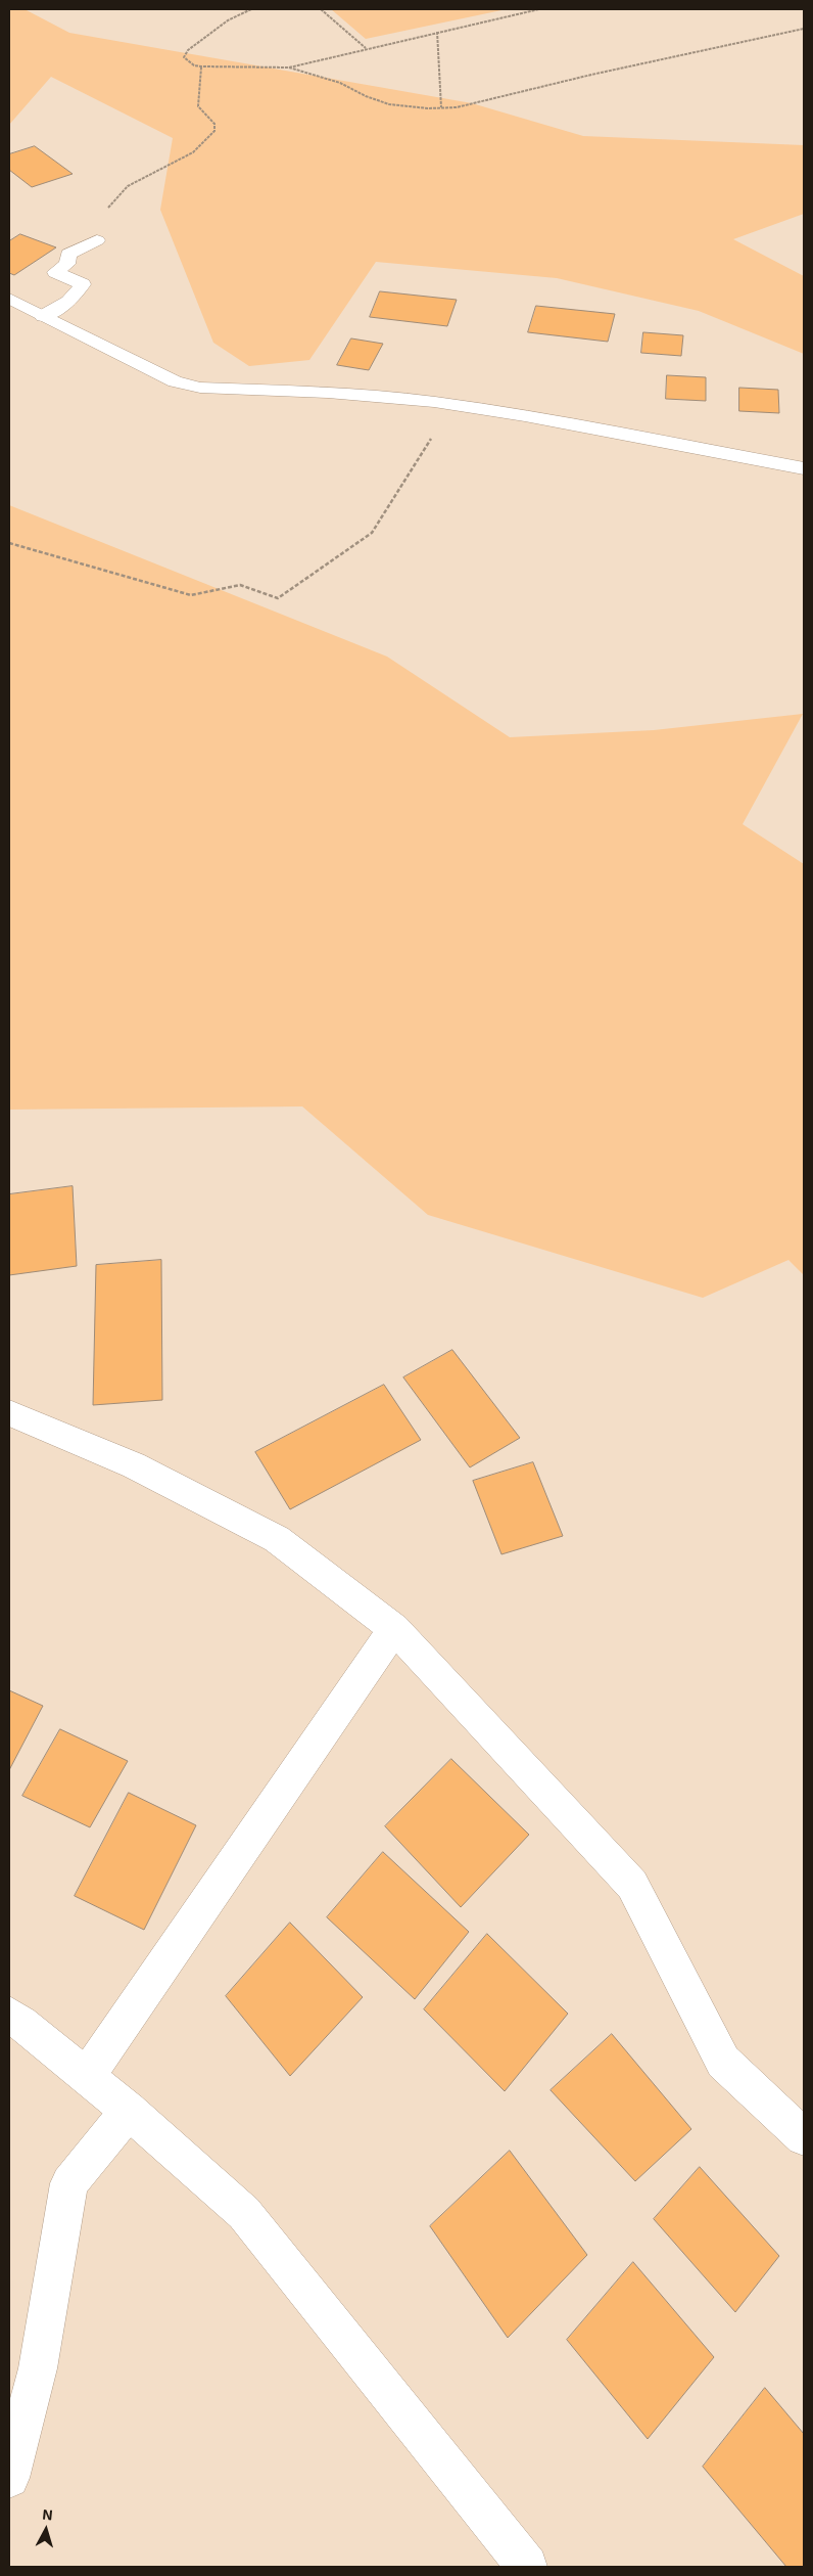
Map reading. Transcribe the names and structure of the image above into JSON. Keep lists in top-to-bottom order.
{
  "north": "top"
}
